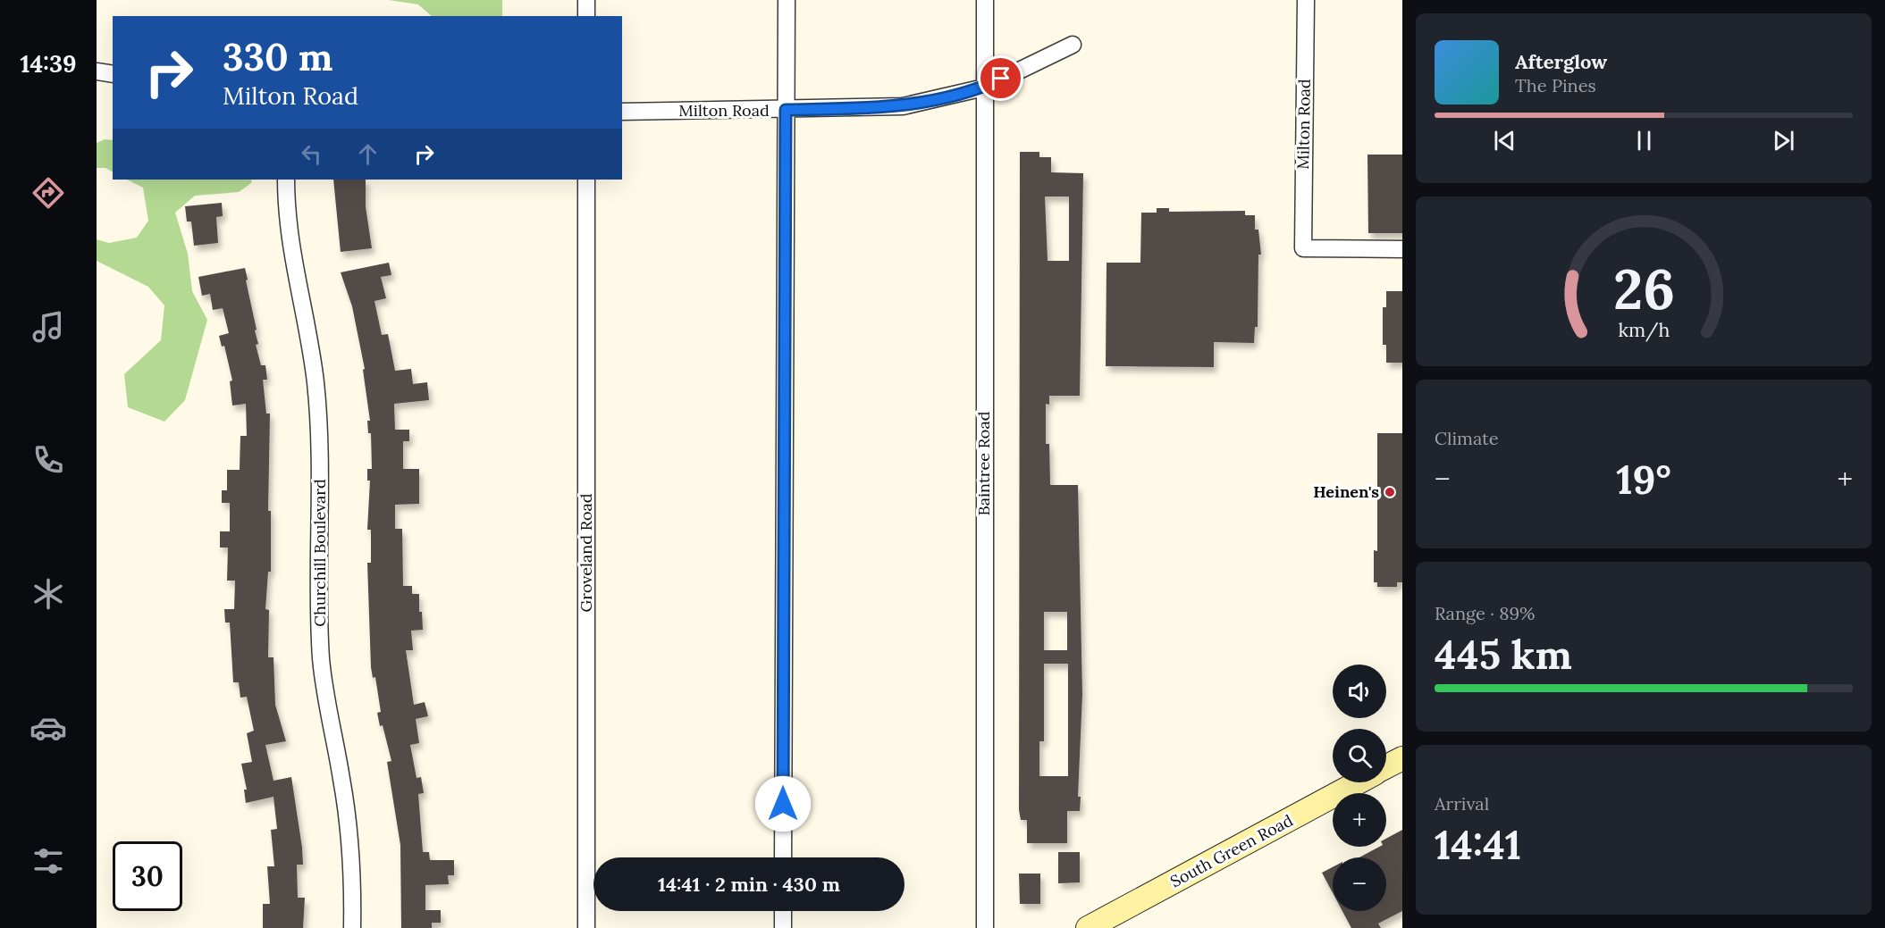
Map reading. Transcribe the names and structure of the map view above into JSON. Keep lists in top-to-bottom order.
{
  "streets": {
    "main road": ["South Green Road"],
    "street": [
      "Milton Road",
      "Baintree Road",
      "Churchill Boulevard",
      "Groveland Road"
    ]
  },
  "crossings": [
    ["Milton Road", "Baintree Road"]
  ],
  "places": ["Heinen's"],
  "page": {
    "tabs": "14:39",
    "turn": ["330 m", "Milton Road"],
    "song": ["Afterglow", "The Pines"],
    "tile": [
      "Climate",
      ["Range · 89%", "445 km"],
      ["Arrival", "14:41"]
    ],
    "heat": ["−", "19°", "+"],
    "map_buttons": ["+", "−"],
    "limit": "30",
    "trip": "14:41 · 2 min · 430 m",
    "gauge": ["26", "km/h"]
  }
}
